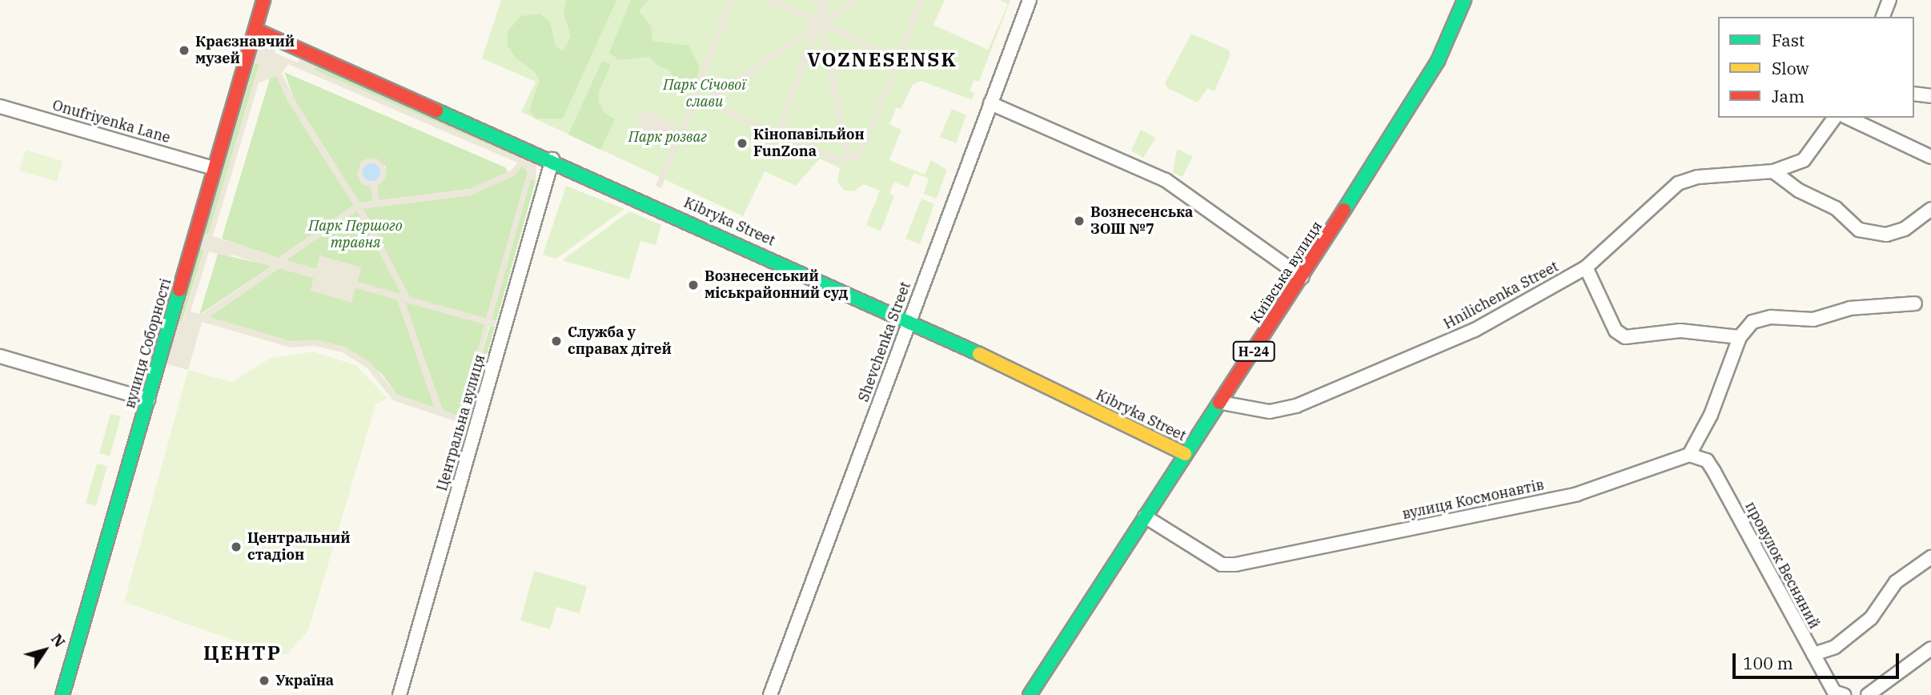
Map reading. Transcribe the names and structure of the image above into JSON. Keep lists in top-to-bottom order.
{
  "streets": {
    "main road": [
      "Kibryka Street",
      "Київська вулиця",
      "вулиця Соборності",
      "Н-24"
    ],
    "street": [
      "Onufriyenka Lane",
      "Hnilichenka Street",
      "Shevchenka Street",
      "Центральна вулиця",
      "вулиця Космонавтів",
      "провулок Весняний"
    ]
  },
  "crossings": [
    ["Onufriyenka Lane", "вулиця Соборності"],
    ["Kibryka Street", "Київська вулиця"],
    ["Kibryka Street", "Shevchenka Street"],
    ["Kibryka Street", "вулиця Соборності"],
    ["Kibryka Street", "Центральна вулиця"],
    ["Київська вулиця", "Hnilichenka Street"],
    ["Київська вулиця", "вулиця Космонавтів"],
    ["вулиця Космонавтів", "провулок Весняний"]
  ],
  "districts": ["VOZNESENSK", "ЦЕНТР"],
  "parks": ["Парк Січової слави", "Парк розваг", "Парк Першого травня"],
  "places": [
    "Краєзнавчий музей",
    "Кінопавільйон FunZona",
    "Вознесенська ЗОШ №7",
    "Вознесенський міськрайонний суд",
    "Служба у справах дітей",
    "Центральний стадіон",
    "Україна"
  ],
  "legend": ["Fast", "Slow", "Jam"],
  "scale_bar": "100 m",
  "north": "top right"
}
